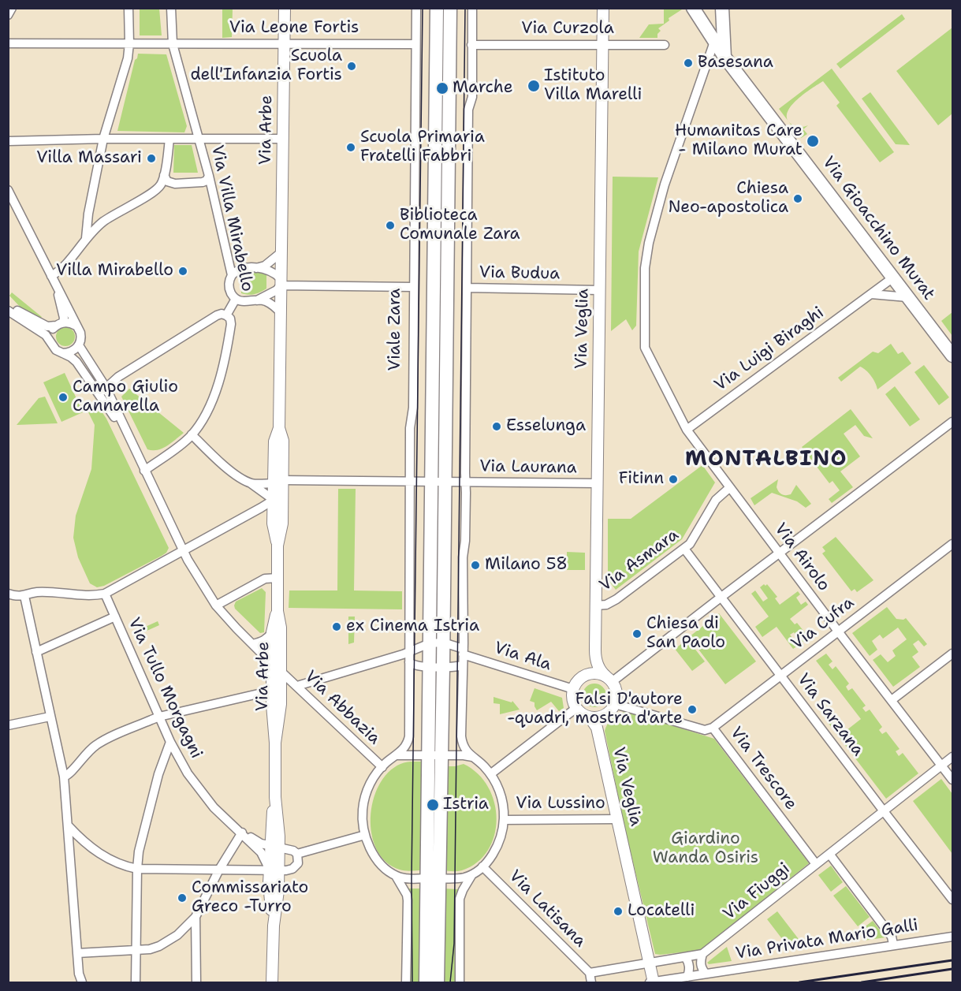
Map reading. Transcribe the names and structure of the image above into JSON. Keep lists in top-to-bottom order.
{
  "streets": {
    "main road": ["Via Gioacchino Murat"],
    "street": [
      "Via Leone Fortis",
      "Via Curzola",
      "Via Arbe",
      "Via Villa Mirabello",
      "Via Budua",
      "Via Veglia",
      "Viale Zara",
      "Via Luigi Biraghi",
      "Via Laurana",
      "Via Airolo",
      "Via Asmara",
      "Via Cufra",
      "Via Ala",
      "Via Tullo Morgagni",
      "Via Abbazia",
      "Via Sarzana",
      "Via Trescore",
      "Via Lussino",
      "Via Fiuggi",
      "Via Latisana",
      "Via Privata Mario Galli"
    ]
  },
  "crossings": [
    ["Via Leone Fortis", "Via Arbe"],
    ["Via Leone Fortis", "Via Villa Mirabello"],
    ["Via Leone Fortis", "Viale Zara"],
    ["Via Curzola", "Via Veglia"],
    ["Via Arbe", "Via Villa Mirabello"],
    ["Via Arbe", "Via Tullo Morgagni"],
    ["Via Arbe", "Via Abbazia"],
    ["Via Villa Mirabello", "Via Abbazia"],
    ["Via Gioacchino Murat", "Via Luigi Biraghi"],
    ["Via Gioacchino Murat", "Via Airolo"],
    ["Via Budua", "Via Veglia"],
    ["Via Veglia", "Via Laurana"],
    ["Via Veglia", "Via Asmara"],
    ["Via Veglia", "Via Ala"],
    ["Via Veglia", "Via Trescore"],
    ["Via Veglia", "Via Lussino"],
    ["Via Veglia", "Via Privata Mario Galli"],
    ["Viale Zara", "Via Abbazia"],
    ["Via Luigi Biraghi", "Via Airolo"],
    ["Via Airolo", "Via Asmara"],
    ["Via Airolo", "Via Cufra"],
    ["Via Airolo", "Via Fiuggi"],
    ["Via Asmara", "Via Sarzana"],
    ["Via Cufra", "Via Sarzana"],
    ["Via Cufra", "Via Trescore"],
    ["Via Ala", "Via Trescore"],
    ["Via Sarzana", "Via Fiuggi"],
    ["Via Trescore", "Via Fiuggi"]
  ],
  "districts": ["MONTALBINO"],
  "parks": ["Giardino Wanda Osiris"],
  "places": [
    "Basesana",
    "Scuola dell'Infanzia Fortis",
    "Istituto Villa Marelli",
    "Marche",
    "Humanitas Care - Milano Murat",
    "Scuola Primaria Fratelli Fabbri",
    "Villa Massari",
    "Chiesa Neo-apostolica",
    "Biblioteca Comunale Zara",
    "Villa Mirabello",
    "Campo Giulio Cannarella",
    "Esselunga",
    "Fitinn",
    "Milano 58",
    "ex Cinema Istria",
    "Chiesa di San Paolo",
    "Falsi D'autore -quadri, mostra d'arte",
    "Istria",
    "Commissariato Greco -Turro",
    "Locatelli"
  ]
}
